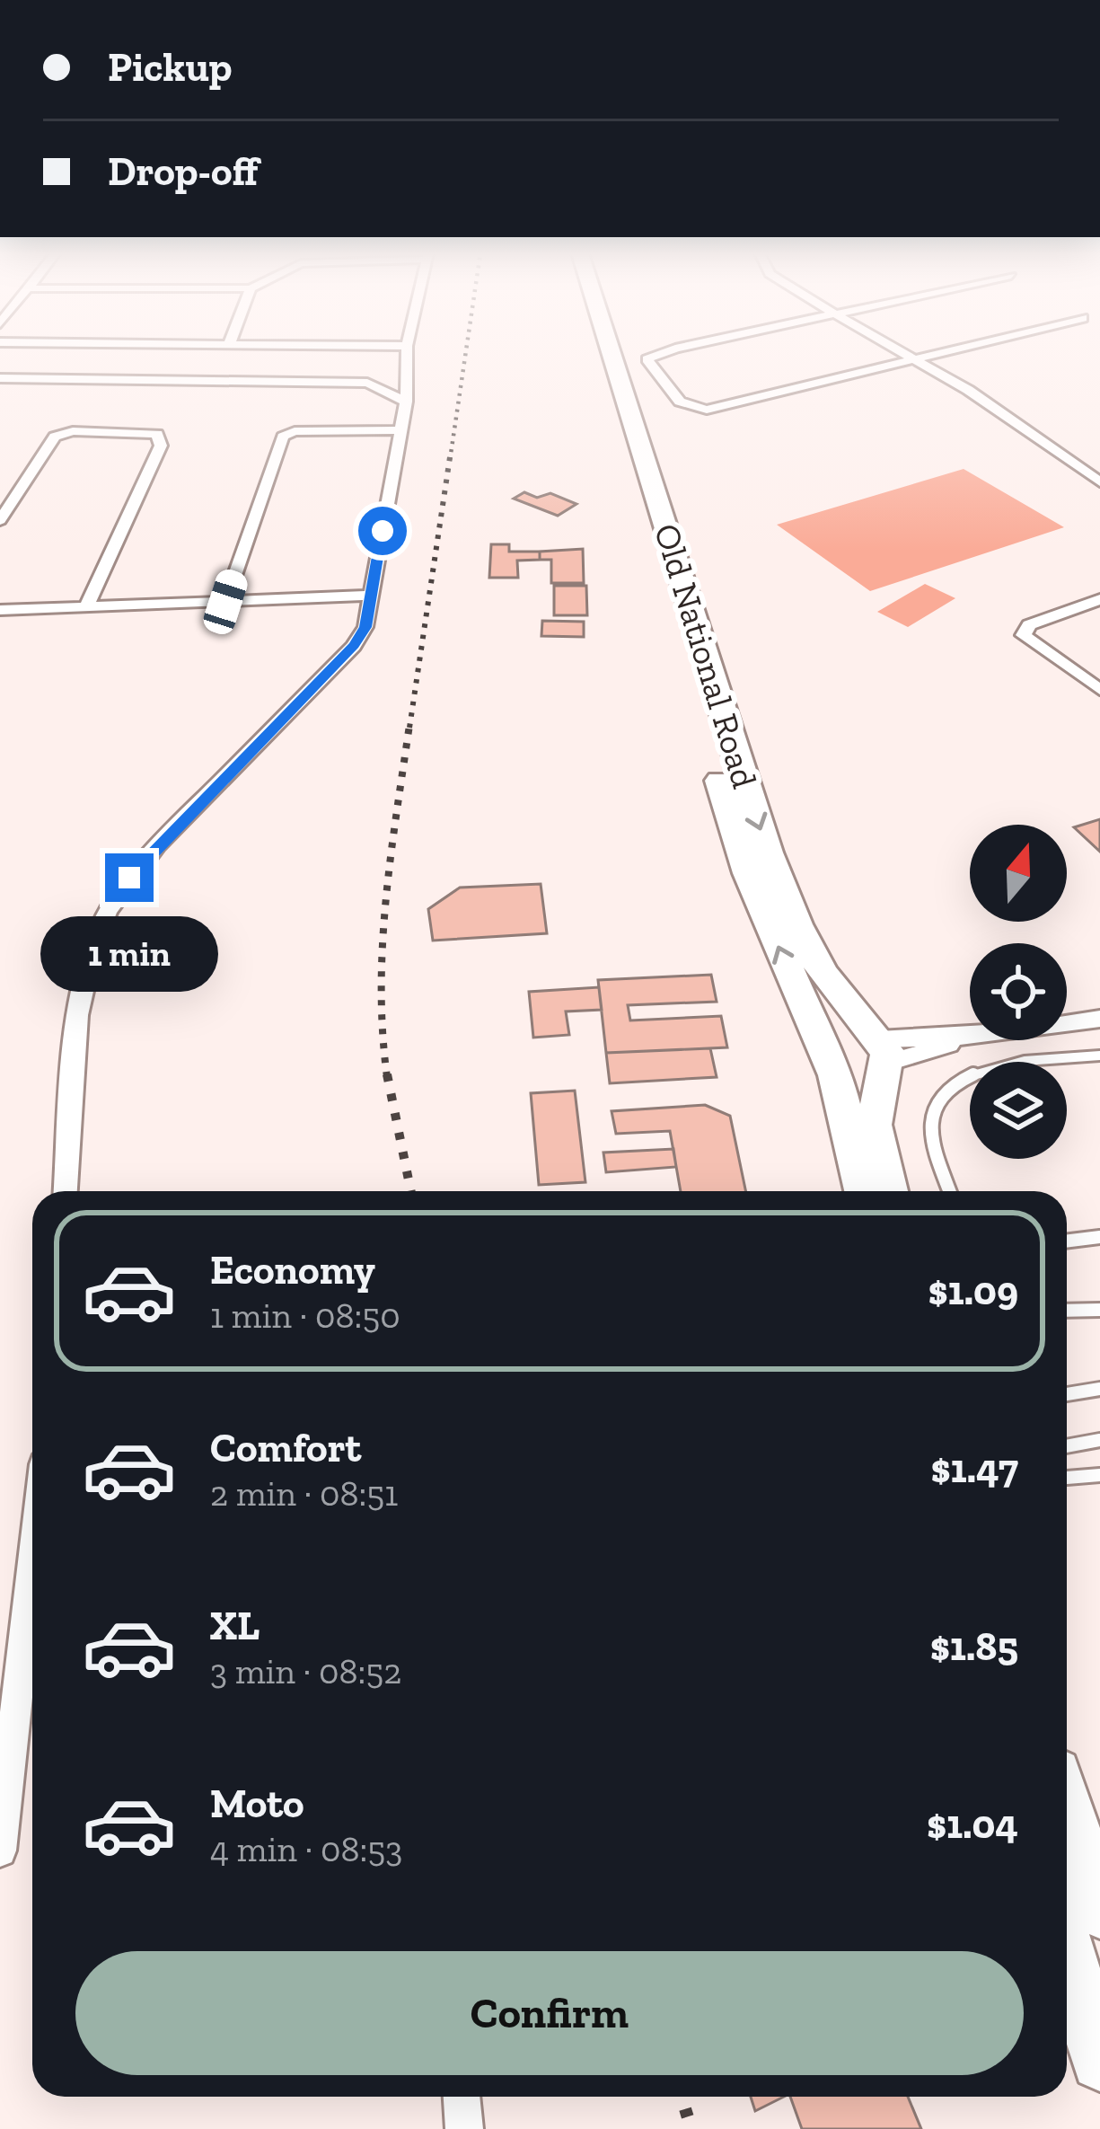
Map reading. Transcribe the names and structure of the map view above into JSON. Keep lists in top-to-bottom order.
{
  "streets": {
    "main road": ["Old National Road"]
  },
  "north": "top",
  "page": {
    "banner": ["Pickup", "Drop-off"],
    "bubble": "1 min",
    "list": [
      {
        "name": "Economy",
        "note": "1 min · 08:50",
        "value": "$1.09"
      },
      {
        "name": "Comfort",
        "note": "2 min · 08:51",
        "value": "$1.47"
      },
      {
        "name": "XL",
        "note": "3 min · 08:52",
        "value": "$1.85"
      },
      {
        "name": "Moto",
        "note": "4 min · 08:53",
        "value": "$1.04"
      }
    ],
    "buttons": "Confirm"
  }
}
